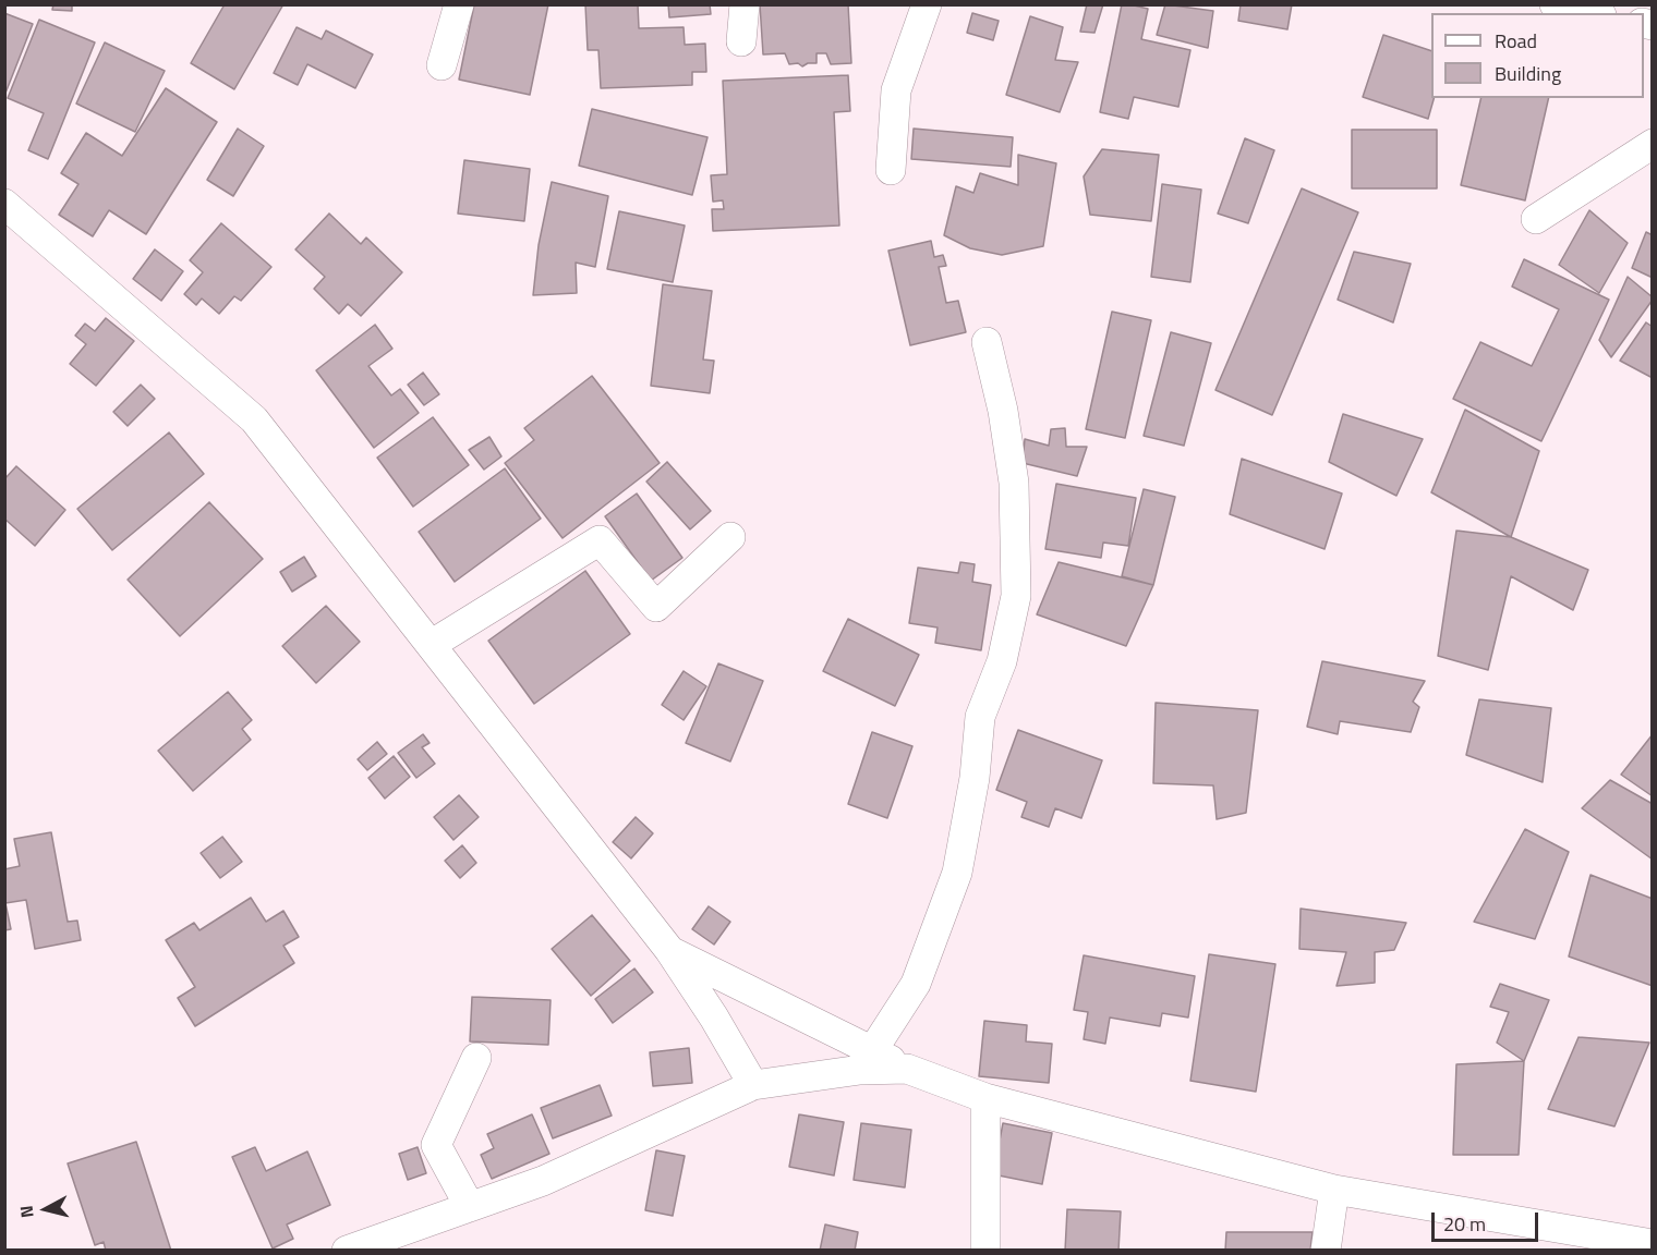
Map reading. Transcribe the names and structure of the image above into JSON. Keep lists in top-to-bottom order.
{
  "legend": ["Road", "Building"],
  "scale_bar": "20 m",
  "north": "left"
}
